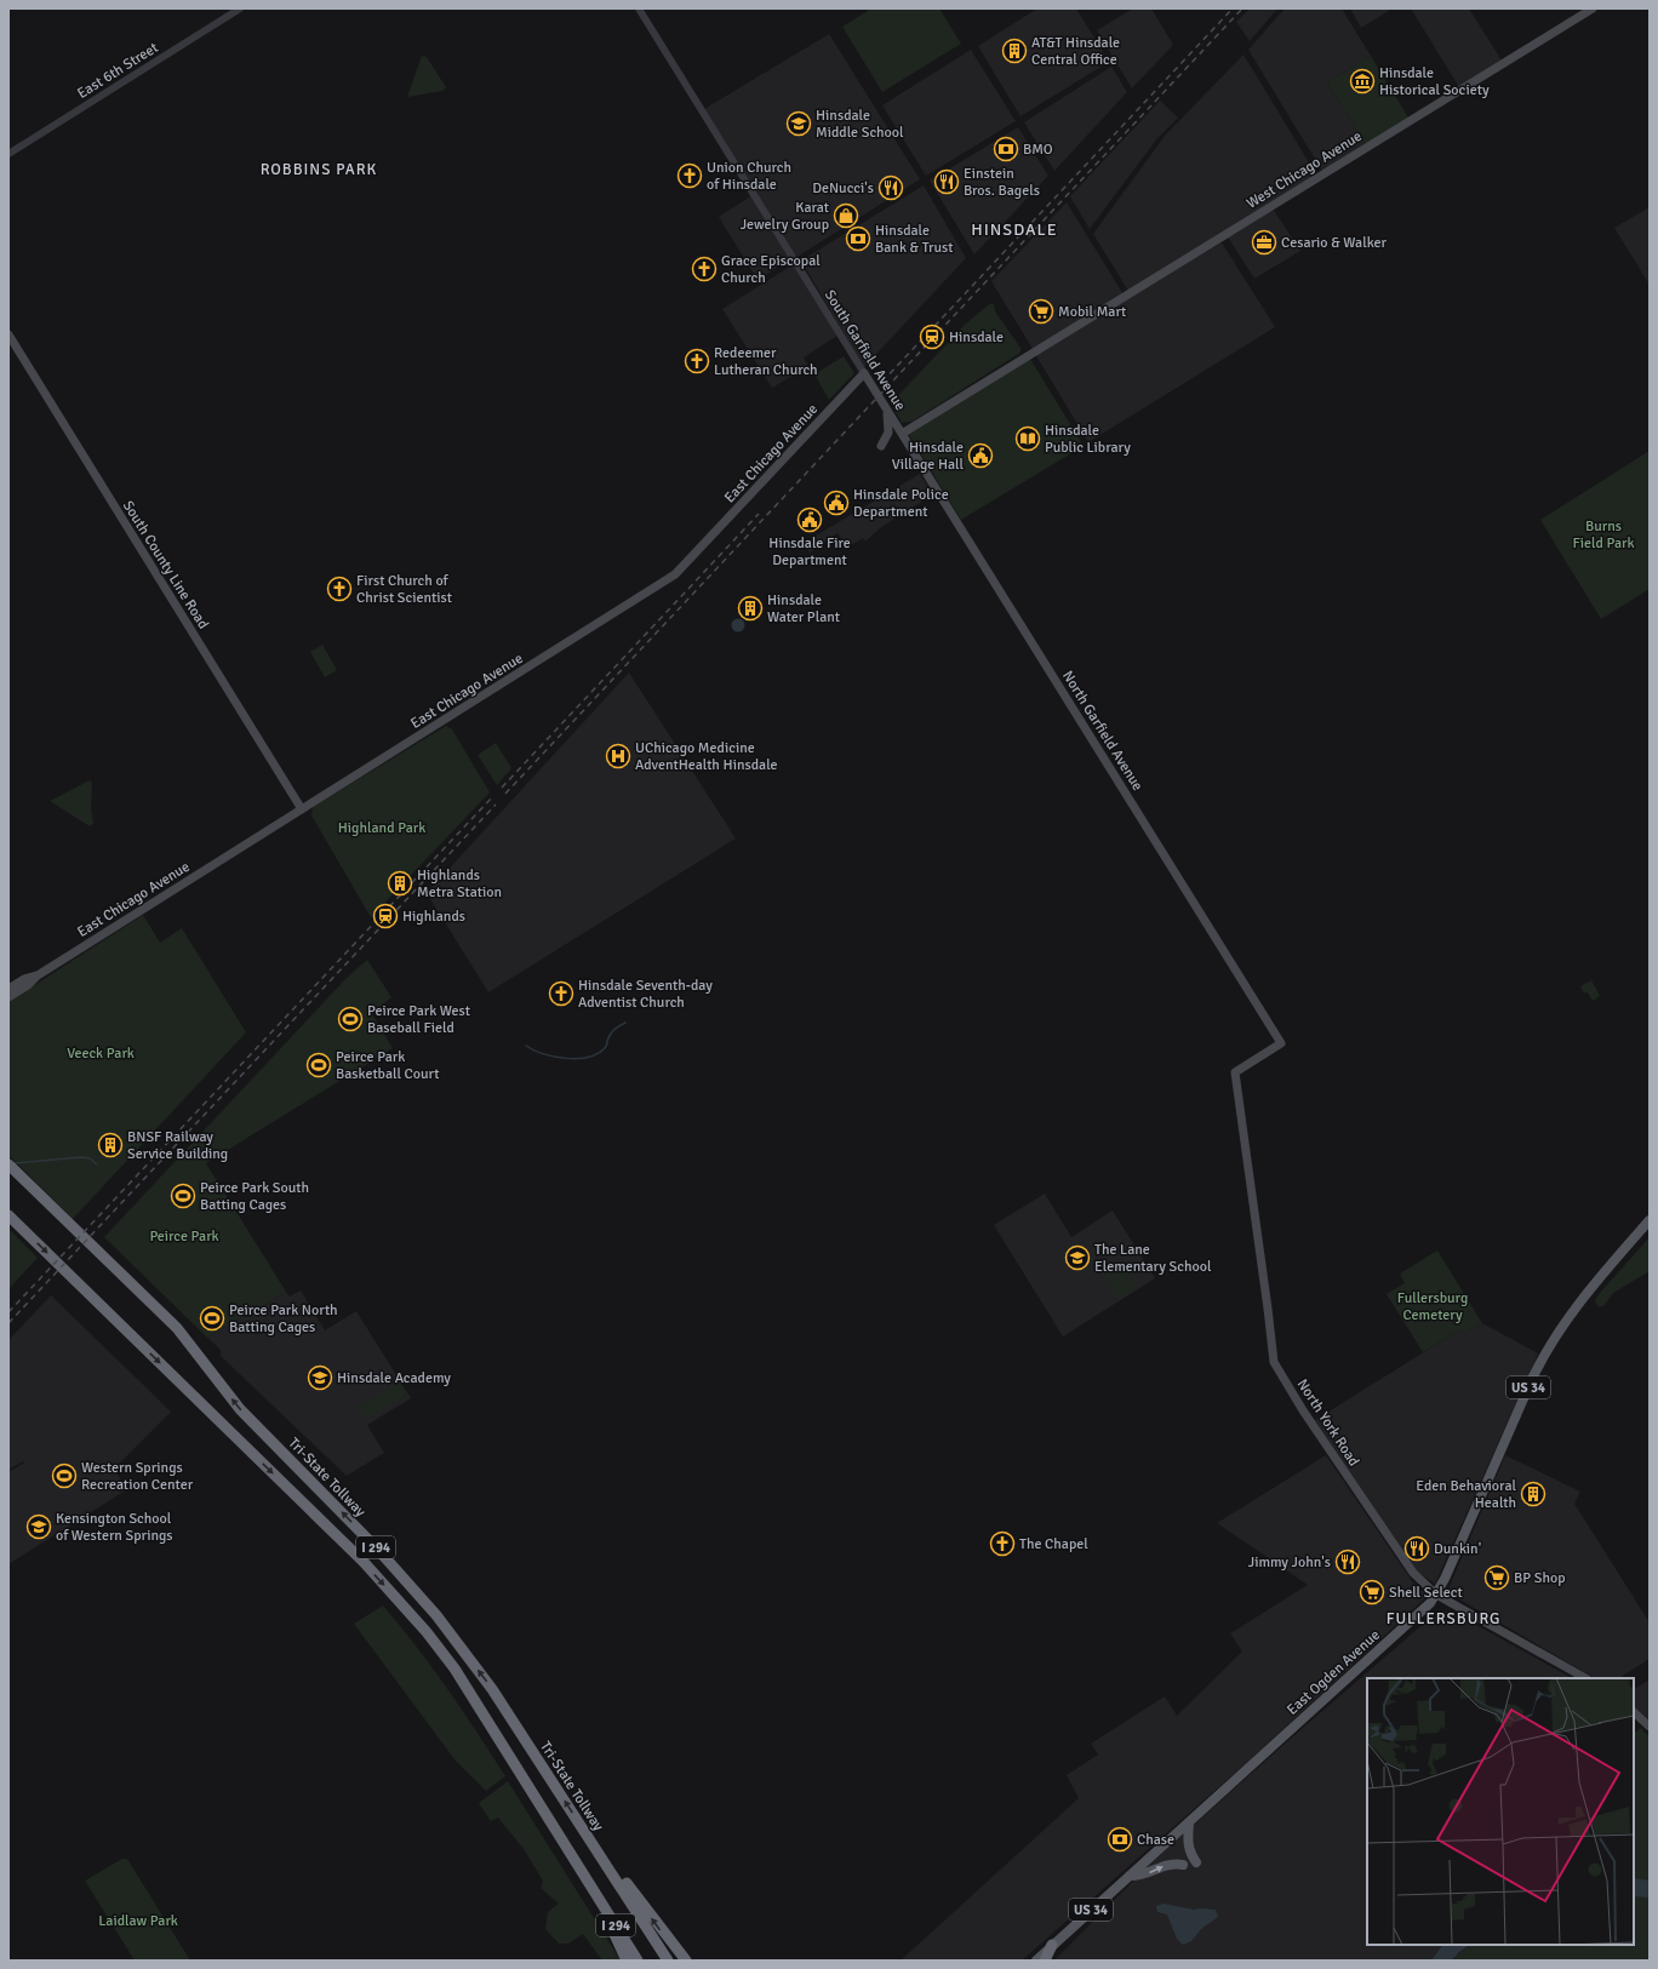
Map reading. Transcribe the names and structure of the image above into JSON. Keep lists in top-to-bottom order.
{
  "streets": {
    "highway": ["Tri-State Tollway", "I 294"],
    "main road": [
      "West Chicago Avenue",
      "South Garfield Avenue",
      "East Chicago Avenue",
      "South County Line Road",
      "North Garfield Avenue",
      "US 34",
      "North York Road",
      "East Ogden Avenue"
    ],
    "street": ["East 6th Street"]
  },
  "crossings": [
    ["West Chicago Avenue", "South Garfield Avenue"],
    ["West Chicago Avenue", "North Garfield Avenue"],
    ["South Garfield Avenue", "East Chicago Avenue"],
    ["South Garfield Avenue", "North Garfield Avenue"],
    ["East Chicago Avenue", "South County Line Road"],
    ["North Garfield Avenue", "North York Road"],
    ["North York Road", "East Ogden Avenue"]
  ],
  "districts": ["ROBBINS PARK", "HINSDALE", "FULLERSBURG"],
  "parks": [
    "Burns Field Park",
    "Highland Park",
    "Veeck Park",
    "Peirce Park",
    "Fullersburg Cemetery",
    "Laidlaw Park"
  ],
  "places": {
    "building": [
      "AT&T Hinsdale Central Office",
      "Hinsdale Water Plant",
      "Highlands Metra Station",
      "BNSF Railway Service Building",
      "Eden Behavioral Health"
    ],
    "museum": ["Hinsdale Historical Society"],
    "school or university": [
      "Hinsdale Middle School",
      "The Lane Elementary School",
      "Hinsdale Academy",
      "Kensington School of Western Springs"
    ],
    "bank": ["BMO", "Hinsdale Bank & Trust", "Chase"],
    "church": [
      "Union Church of Hinsdale",
      "Grace Episcopal Church",
      "Redeemer Lutheran Church",
      "First Church of Christ Scientist",
      "Hinsdale Seventh-day Adventist Church",
      "The Chapel"
    ],
    "restaurant": [
      "Einstein Bros. Bagels",
      "DeNucci's",
      "Dunkin'",
      "Jimmy John's"
    ],
    "shop": ["Karat Jewelry Group"],
    "office": ["Cesario & Walker"],
    "supermarket": ["Mobil Mart", "BP Shop", "Shell Select"],
    "station": ["Hinsdale", "Highlands"],
    "library": ["Hinsdale Public Library"],
    "public building": ["Hinsdale Village Hall", "Hinsdale Police Department", "Hinsdale Fire Department"],
    "hospital": ["UChicago Medicine AdventHealth Hinsdale"],
    "sports": [
      "Peirce Park West Baseball Field",
      "Peirce Park Basketball Court",
      "Peirce Park South Batting Cages",
      "Peirce Park North Batting Cages",
      "Western Springs Recreation Center"
    ]
  }
}
